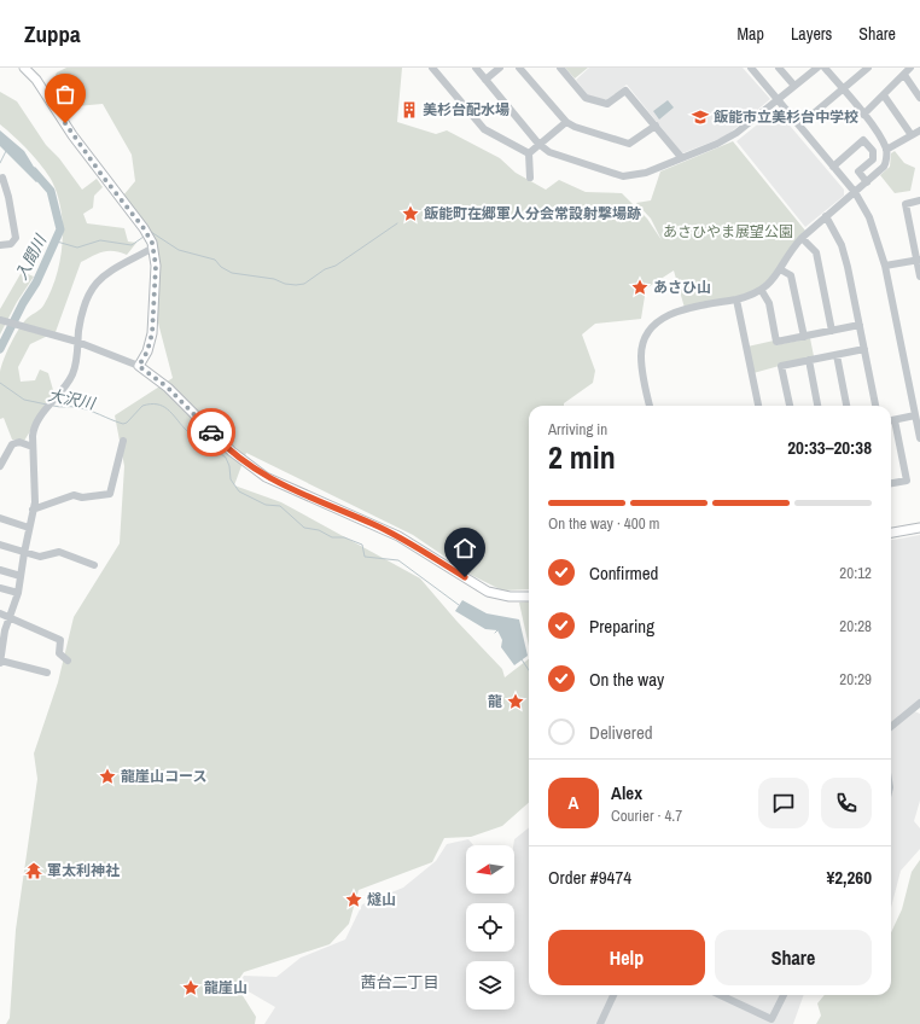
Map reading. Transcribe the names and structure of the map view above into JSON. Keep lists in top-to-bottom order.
{
  "districts": ["茜台二丁目"],
  "water": ["入間川", "大沢川"],
  "parks": ["あさひやま展望公園"],
  "places": {
    "building": ["美杉台配水場"],
    "school or university": ["飯能市立美杉台中学校"],
    "place": [
      "飯能町在郷軍人分会常設射撃場跡",
      "あさひ山",
      "龍",
      "龍崖山コース",
      "燧山",
      "龍崖山"
    ],
    "temple": ["軍太利神社"]
  },
  "north": "left",
  "page": {
    "header": "Zuppa",
    "nav": ["Map", "Layers", "Share"],
    "heading": ["2 min", "Arriving in", "20:33–20:38"],
    "panel": [
      "Alex",
      "Courier · 4.7",
      "Order #9474",
      "¥2,260"
    ],
    "bar": "On the way · 400 m",
    "list": [
      ["Confirmed", "20:12"],
      ["Preparing", "20:28"],
      ["On the way", "20:29"],
      "Delivered"
    ],
    "round": "A",
    "buttons": ["Help", "Share"]
  }
}
